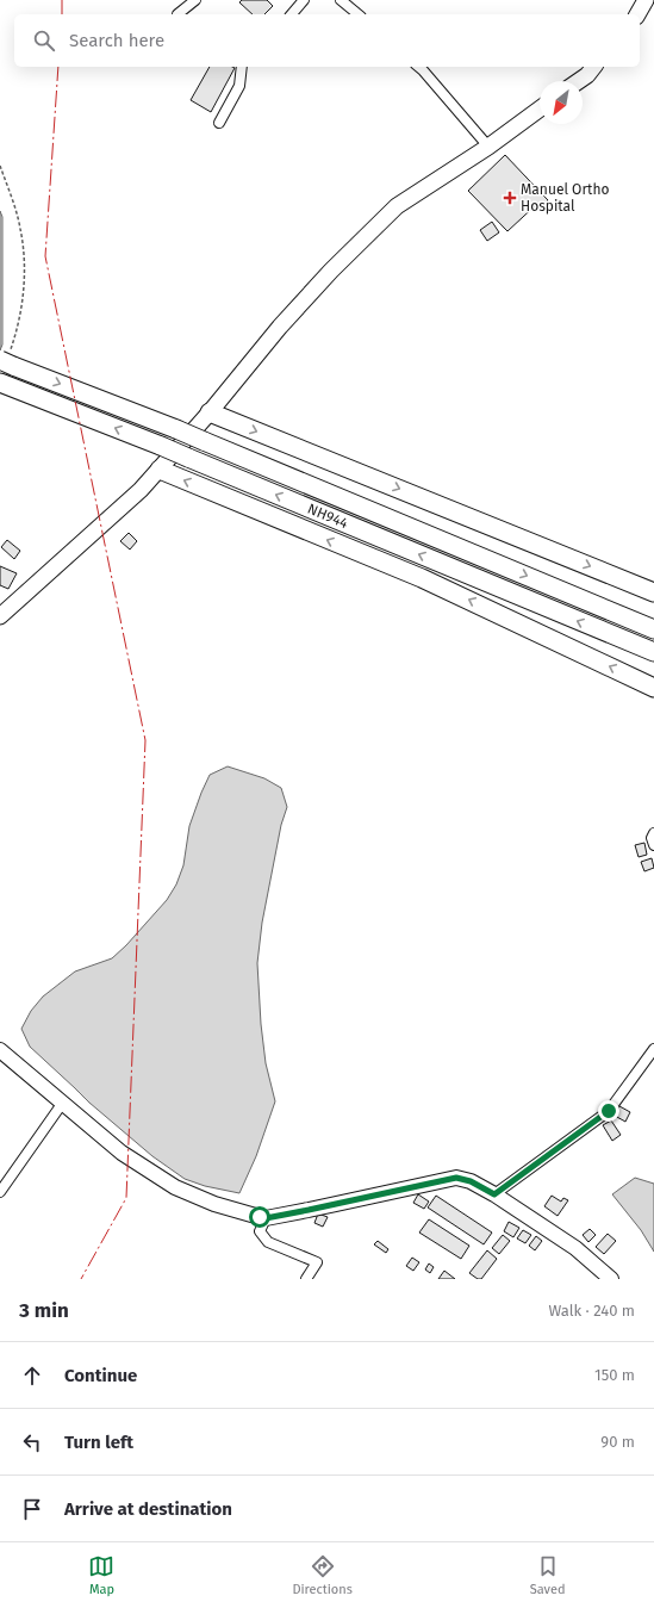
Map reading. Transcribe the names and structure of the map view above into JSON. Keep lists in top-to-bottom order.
{
  "streets": {
    "highway": ["NH944"]
  },
  "places": {
    "health": ["Manuel Ortho Hospital"]
  },
  "north": "bottom left",
  "page": {
    "search": "Search here",
    "heading": ["3 min", "Walk · 240 m"],
    "list": [
      ["Continue", "150 m"],
      ["Turn left", "90 m"],
      "Arrive at destination"
    ],
    "nav": ["Map", "Directions", "Saved"]
  }
}
